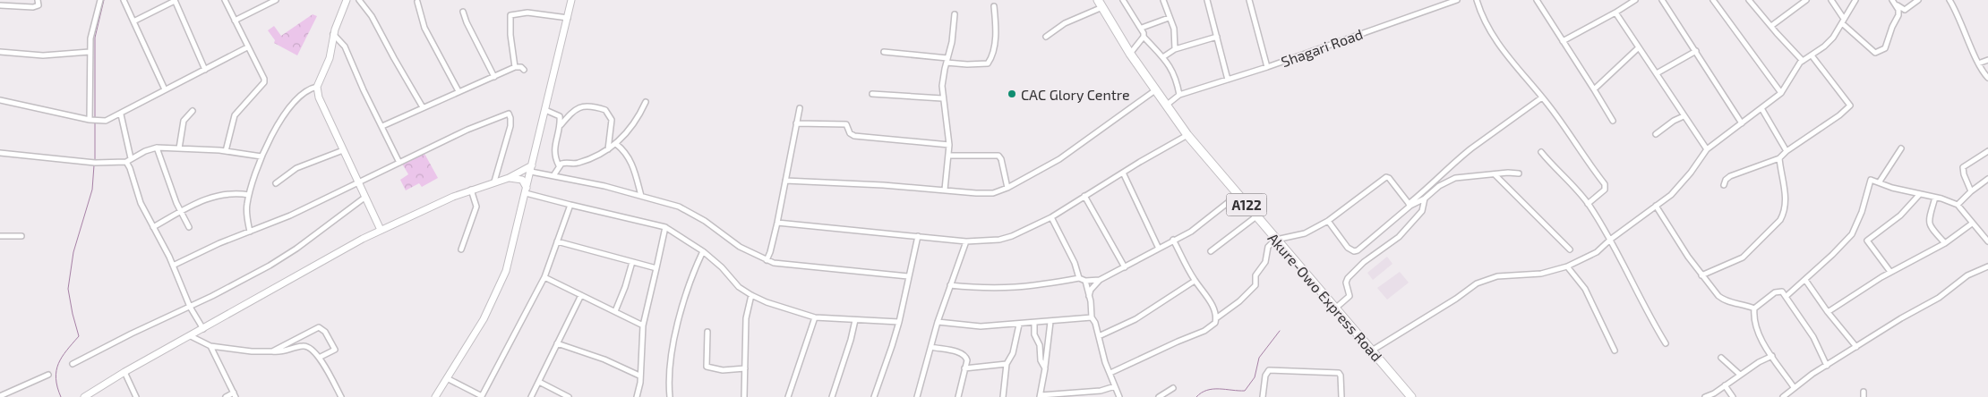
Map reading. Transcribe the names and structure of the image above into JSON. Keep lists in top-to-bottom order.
{
  "streets": {
    "highway": ["A122", "Akure-Owo Express Road"],
    "street": ["Shagari Road"]
  },
  "places": ["CAC Glory Centre"]
}
